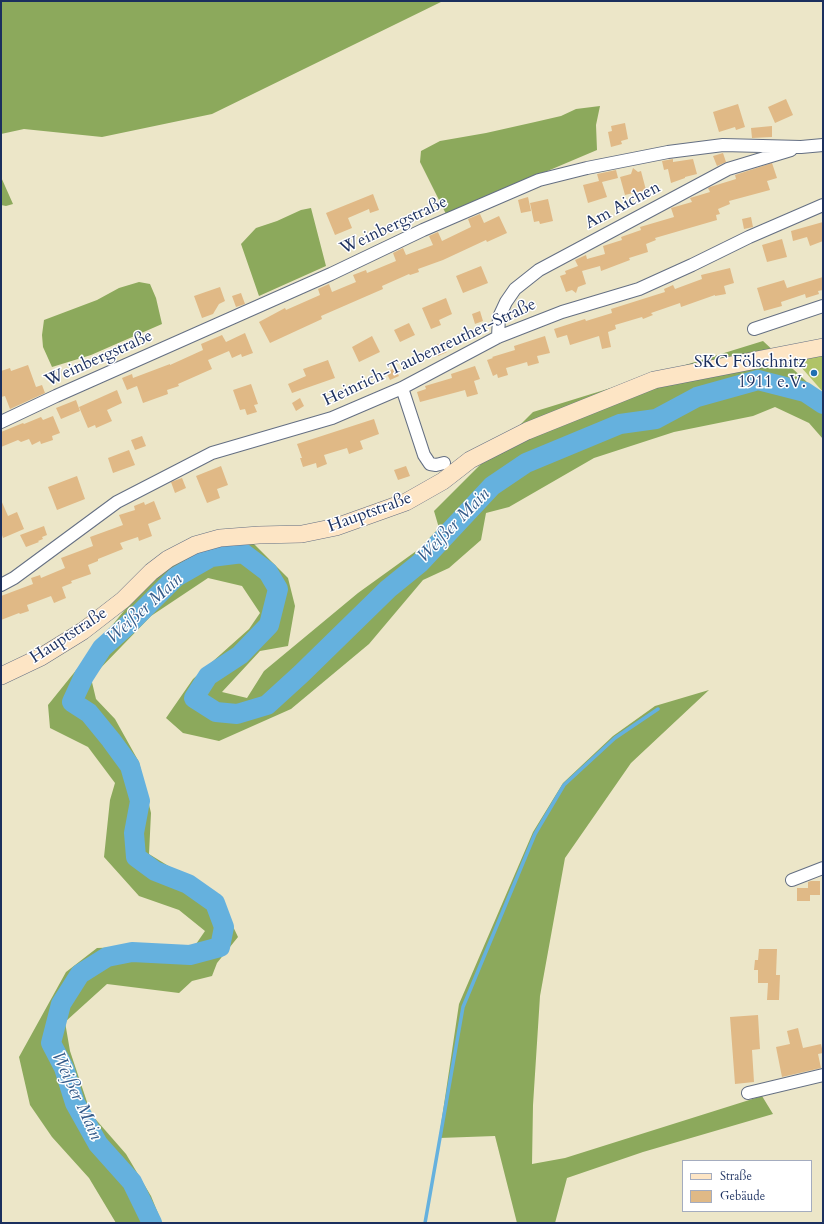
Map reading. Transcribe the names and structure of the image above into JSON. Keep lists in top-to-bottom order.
{
  "streets": {
    "main road": ["Hauptstraße"],
    "street": ["Am Aichen", "Weinbergstraße", "Heinrich-Taubenreuther-Straße"]
  },
  "crossings": [
    ["Am Aichen", "Weinbergstraße"],
    ["Am Aichen", "Heinrich-Taubenreuther-Straße"]
  ],
  "water": ["Weißer Main"],
  "places": ["SKC Fölschnitz 1911 e.V."],
  "legend": ["Straße", "Gebäude"]
}
